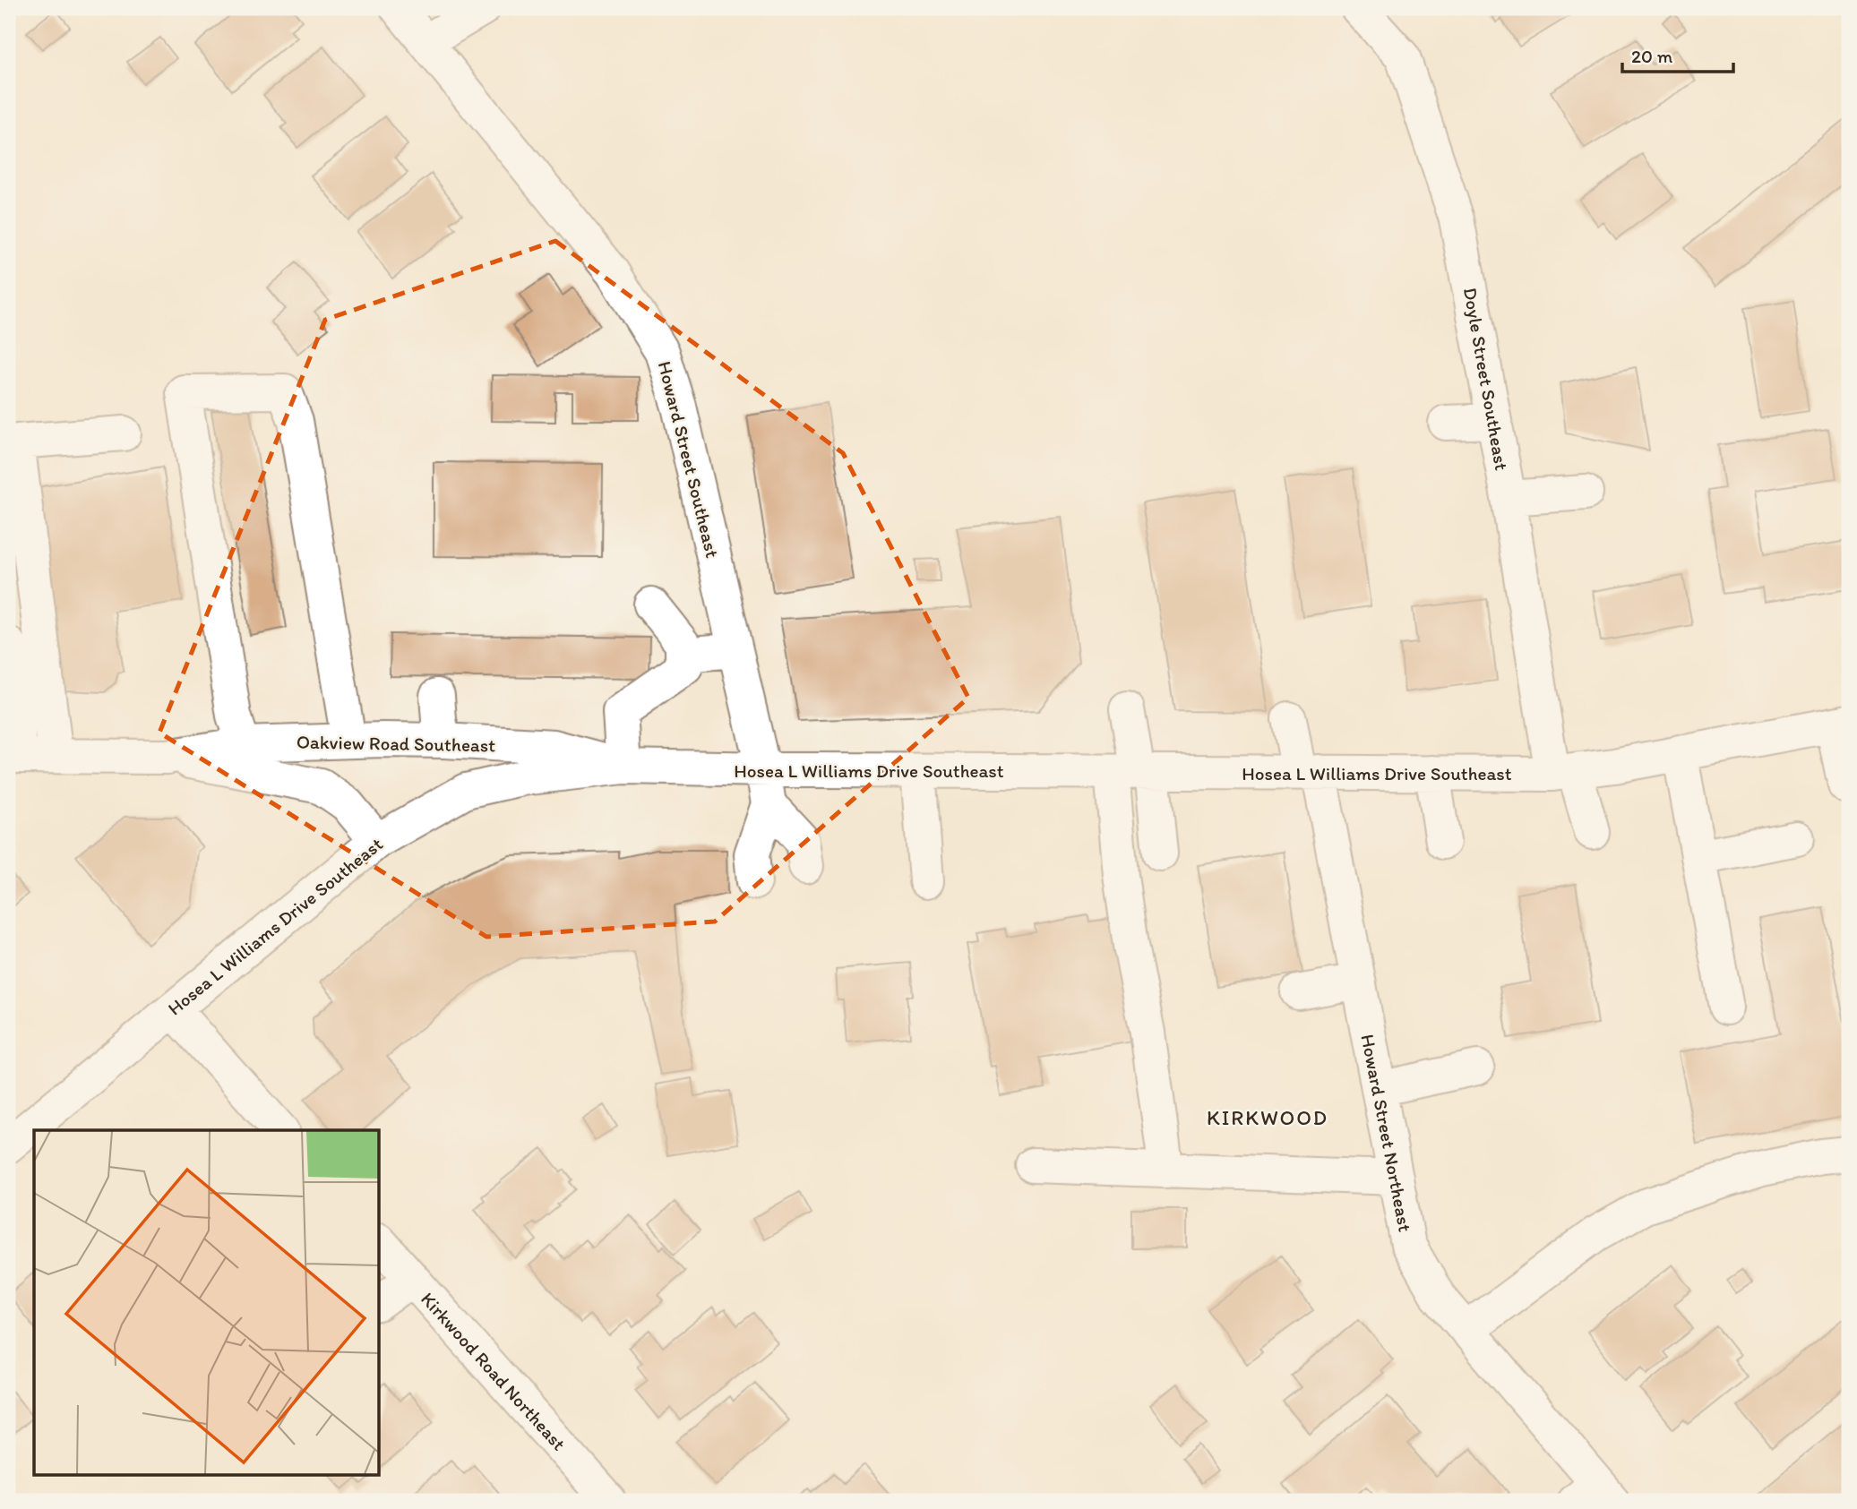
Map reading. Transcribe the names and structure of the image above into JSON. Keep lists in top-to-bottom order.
{
  "streets": {
    "street": [
      "Doyle Street Southeast",
      "Howard Street Southeast",
      "Oakview Road Southeast",
      "Hosea L Williams Drive Southeast",
      "Howard Street Northeast",
      "Kirkwood Road Northeast"
    ]
  },
  "crossings": [
    ["Doyle Street Southeast", "Hosea L Williams Drive Southeast"],
    ["Howard Street Southeast", "Hosea L Williams Drive Southeast"],
    ["Oakview Road Southeast", "Hosea L Williams Drive Southeast"],
    ["Hosea L Williams Drive Southeast", "Howard Street Northeast"]
  ],
  "districts": ["KIRKWOOD"],
  "scale_bar": "20 m"
}
